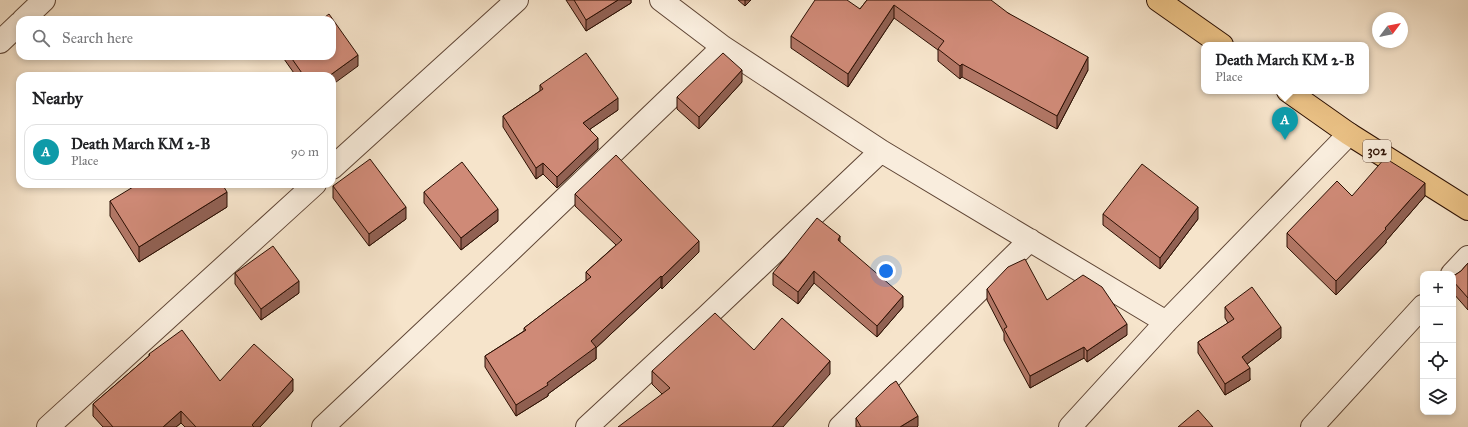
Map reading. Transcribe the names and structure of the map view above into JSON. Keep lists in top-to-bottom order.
{
  "streets": {
    "main road": ["302"]
  },
  "north": "top right",
  "page": {
    "search": "Search here",
    "popup": ["Death March KM 2-B", "Place"],
    "heading": "Nearby",
    "pins": "A",
    "list": [
      {
        "mark": "A",
        "name": "Death March KM 2-B",
        "note": "Place",
        "value": "90 m"
      }
    ],
    "map_buttons": ["+", "−"]
  }
}
